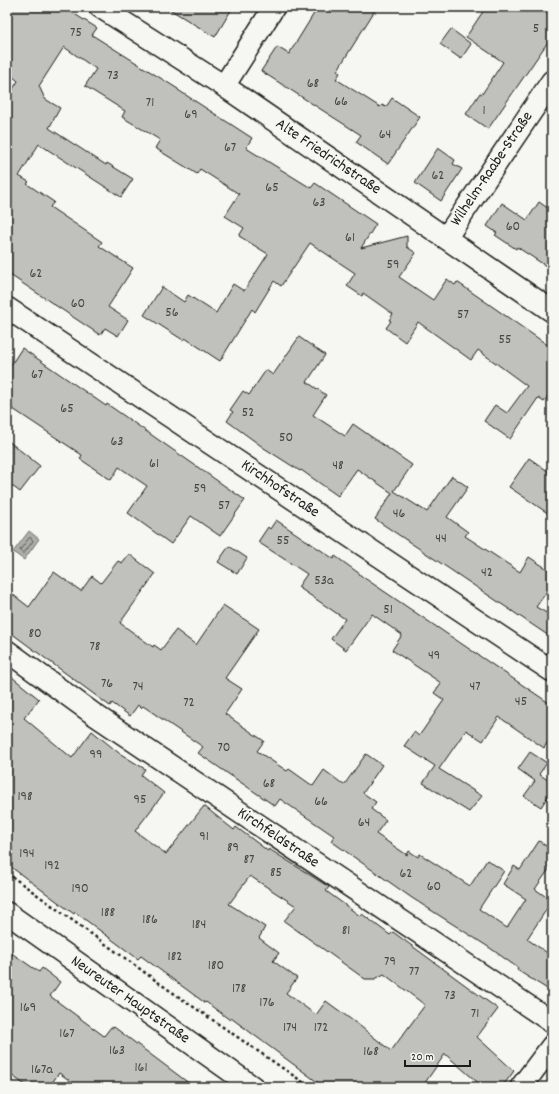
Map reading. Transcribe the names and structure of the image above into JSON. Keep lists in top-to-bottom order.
{
  "streets": {
    "street": [
      "Alte Friedrichstraße",
      "Wilhelm-Raabe-Straße",
      "Kirchhofstraße",
      "Kirchfeldstraße",
      "Neureuter Hauptstraße"
    ]
  },
  "crossings": [
    ["Alte Friedrichstraße", "Wilhelm-Raabe-Straße"]
  ],
  "house_numbers": [
    "5",
    "75",
    "73",
    "68",
    "66",
    "71",
    "1",
    "69",
    "64",
    "67",
    "62",
    "65",
    "63",
    "60",
    "61",
    "59",
    "62",
    "60",
    "56",
    "57",
    "55",
    "67",
    "65",
    "52",
    "50",
    "63",
    "61",
    "48",
    "59",
    "57",
    "46",
    "44",
    "55",
    "42",
    "53a",
    "51",
    "80",
    "78",
    "49",
    "76",
    "74",
    "47",
    "45",
    "72",
    "70",
    "99",
    "68",
    "198",
    "95",
    "66",
    "64",
    "91",
    "89",
    "194",
    "87",
    "192",
    "85",
    "62",
    "60",
    "190",
    "188",
    "186",
    "184",
    "81",
    "182",
    "79",
    "180",
    "77",
    "178",
    "73",
    "176",
    "169",
    "71",
    "174",
    "172",
    "167",
    "163",
    "168",
    "161",
    "167a"
  ],
  "scale_bar": "20 m"
}
